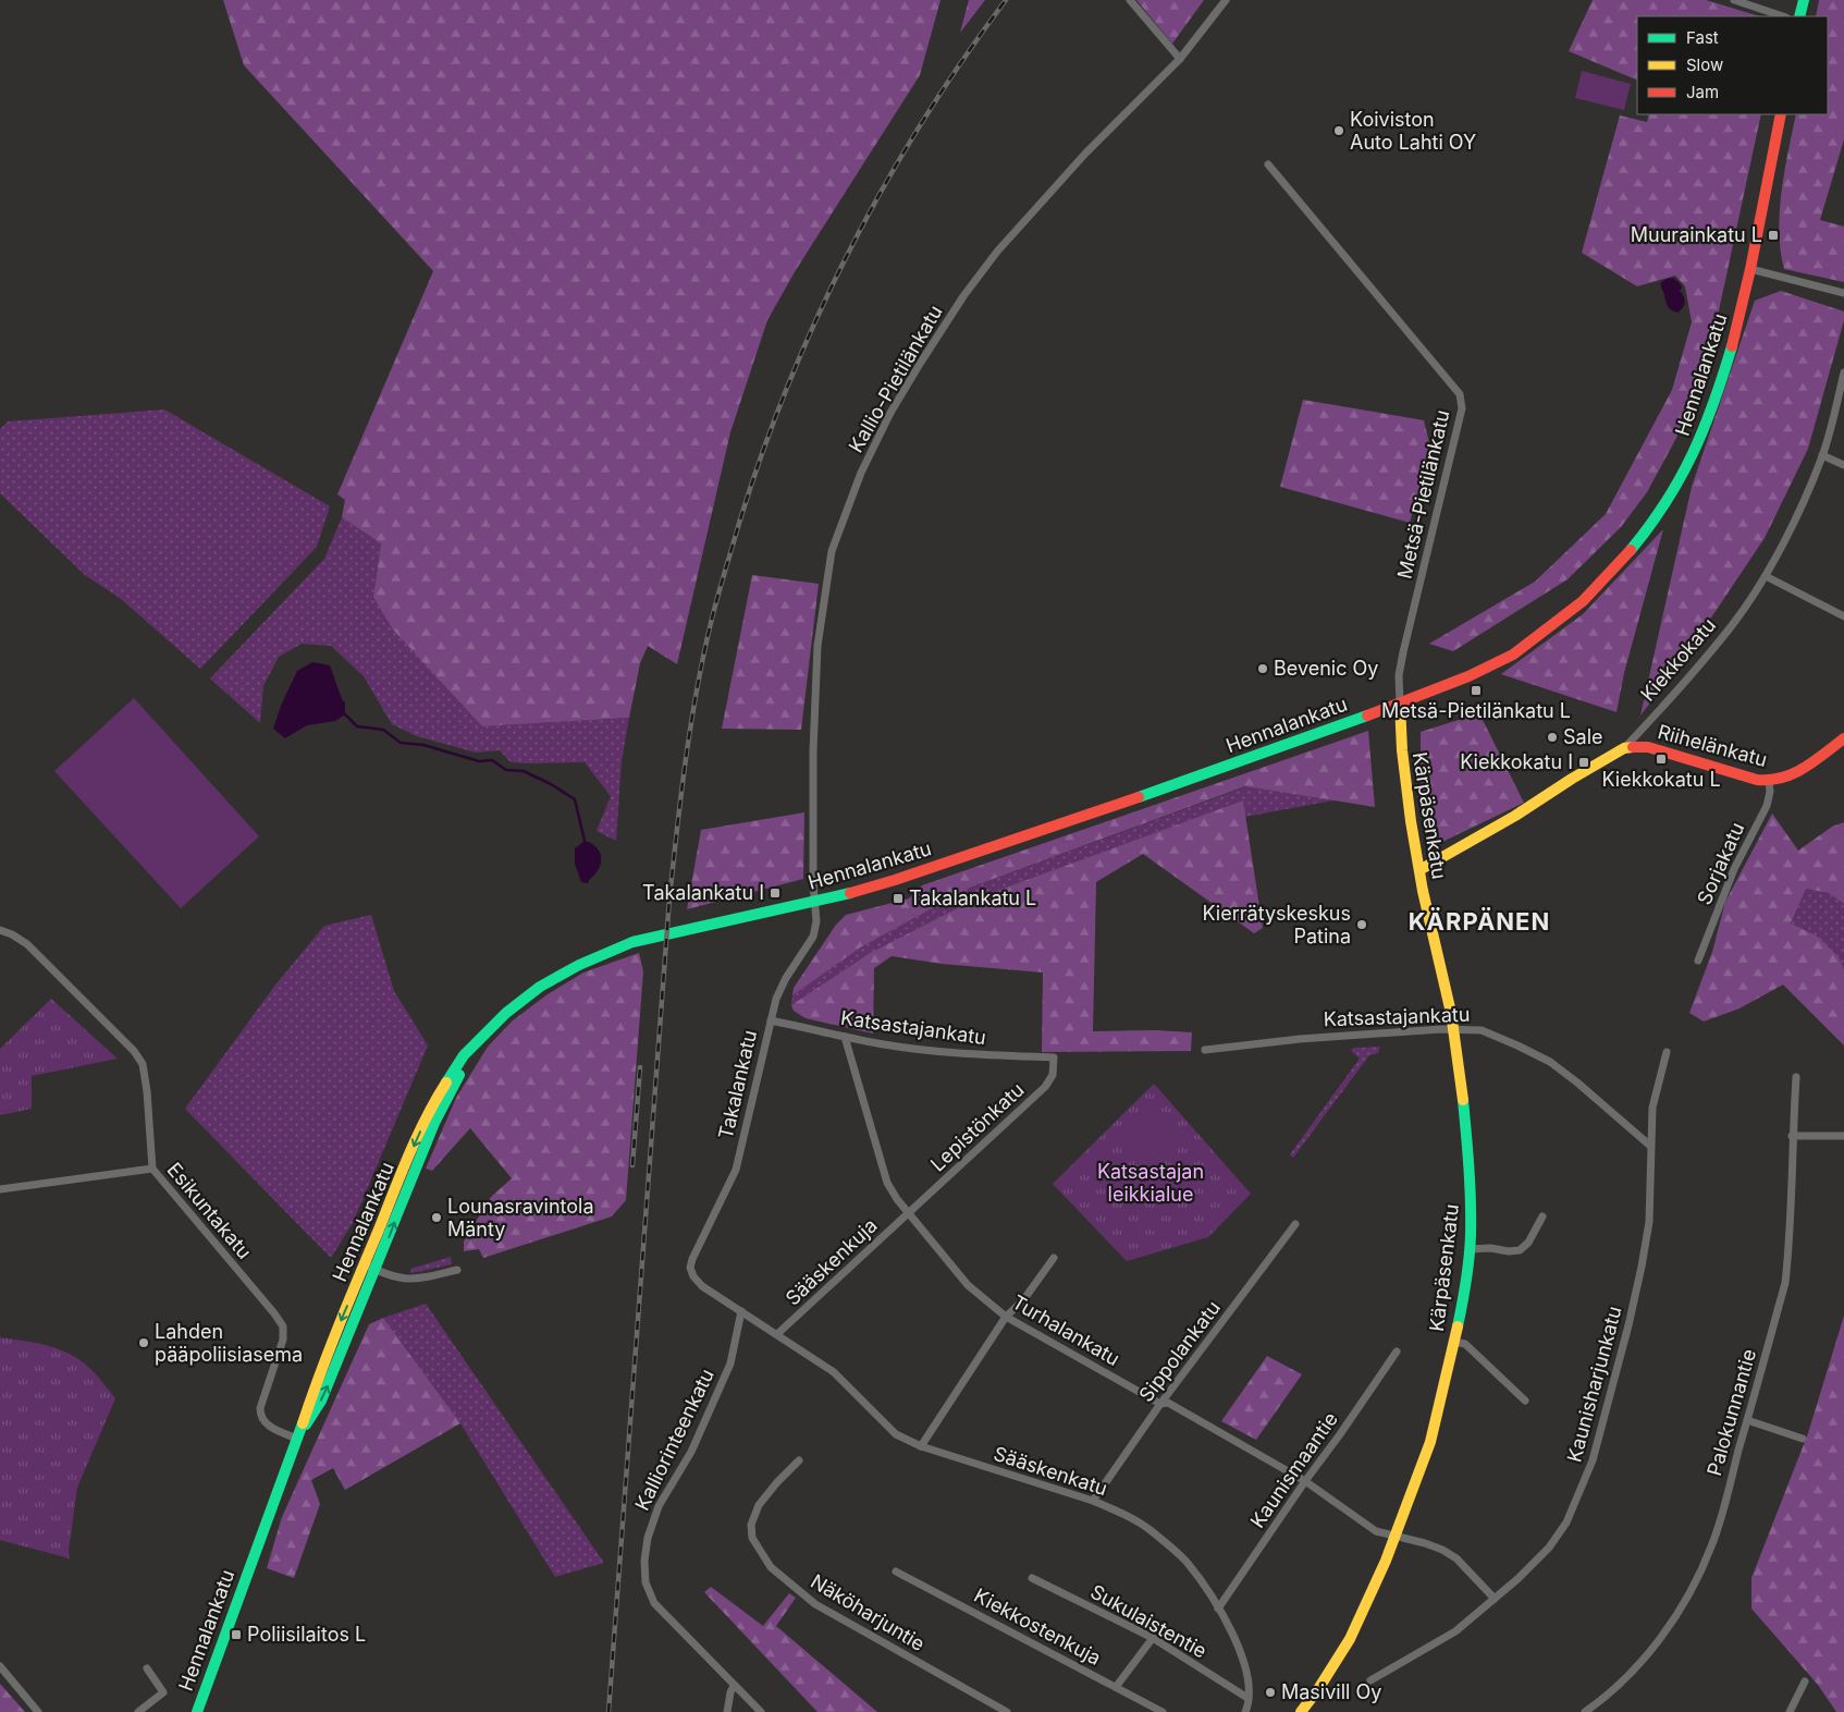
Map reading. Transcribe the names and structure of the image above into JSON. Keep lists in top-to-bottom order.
{
  "streets": {
    "street": [
      "Hennalankatu",
      "Kallio-Pietilänkatu",
      "Metsä-Pietilänkatu",
      "Kiekkokatu",
      "Riihelänkatu",
      "Kärpäsenkatu",
      "Sorjakatu",
      "Katsastajankatu",
      "Takalankatu",
      "Lepistönkatu",
      "Esikuntakatu",
      "Sääskenkuja",
      "Turhalankatu",
      "Sippolankatu",
      "Kaunisharjunkatu",
      "Palokunnantie",
      "Kalliorinteenkatu",
      "Kaunismaantie",
      "Sääskenkatu",
      "Näköharjuntie",
      "Sukulaistentie",
      "Kiekkostenkuja"
    ]
  },
  "crossings": [
    ["Hennalankatu", "Kallio-Pietilänkatu"],
    ["Hennalankatu", "Metsä-Pietilänkatu"],
    ["Hennalankatu", "Kärpäsenkatu"],
    ["Hennalankatu", "Takalankatu"],
    ["Hennalankatu", "Esikuntakatu"],
    ["Kallio-Pietilänkatu", "Takalankatu"],
    ["Metsä-Pietilänkatu", "Kärpäsenkatu"],
    ["Kiekkokatu", "Riihelänkatu"],
    ["Kiekkokatu", "Kärpäsenkatu"],
    ["Riihelänkatu", "Sorjakatu"],
    ["Kärpäsenkatu", "Katsastajankatu"],
    ["Kärpäsenkatu", "Turhalankatu"],
    ["Katsastajankatu", "Takalankatu"],
    ["Katsastajankatu", "Lepistönkatu"],
    ["Katsastajankatu", "Turhalankatu"],
    ["Katsastajankatu", "Kaunisharjunkatu"],
    ["Takalankatu", "Sääskenkatu"],
    ["Lepistönkatu", "Sääskenkuja"],
    ["Lepistönkatu", "Turhalankatu"],
    ["Sääskenkuja", "Turhalankatu"],
    ["Sääskenkuja", "Sääskenkatu"],
    ["Turhalankatu", "Sippolankatu"],
    ["Turhalankatu", "Kaunismaantie"],
    ["Sippolankatu", "Sääskenkatu"],
    ["Kalliorinteenkatu", "Sääskenkatu"],
    ["Kaunismaantie", "Sääskenkatu"],
    ["Sääskenkatu", "Sukulaistentie"]
  ],
  "districts": ["KÄRPÄNEN"],
  "parks": ["Katsastajan leikkialue"],
  "places": {
    "other": [
      "Koiviston Auto Lahti OY",
      "Bevenic Oy",
      "Sale",
      "Kierrätyskeskus Patina",
      "Lounasravintola Mänty",
      "Lahden pääpoliisiasema",
      "Masivill Oy"
    ],
    "transit": [
      "Muurainkatu L",
      "Metsä-Pietilänkatu L",
      "Kiekkokatu L",
      "Kiekkokatu I",
      "Takalankatu I",
      "Takalankatu L",
      "Poliisilaitos L"
    ]
  },
  "legend": ["Fast", "Slow", "Jam"]
}
